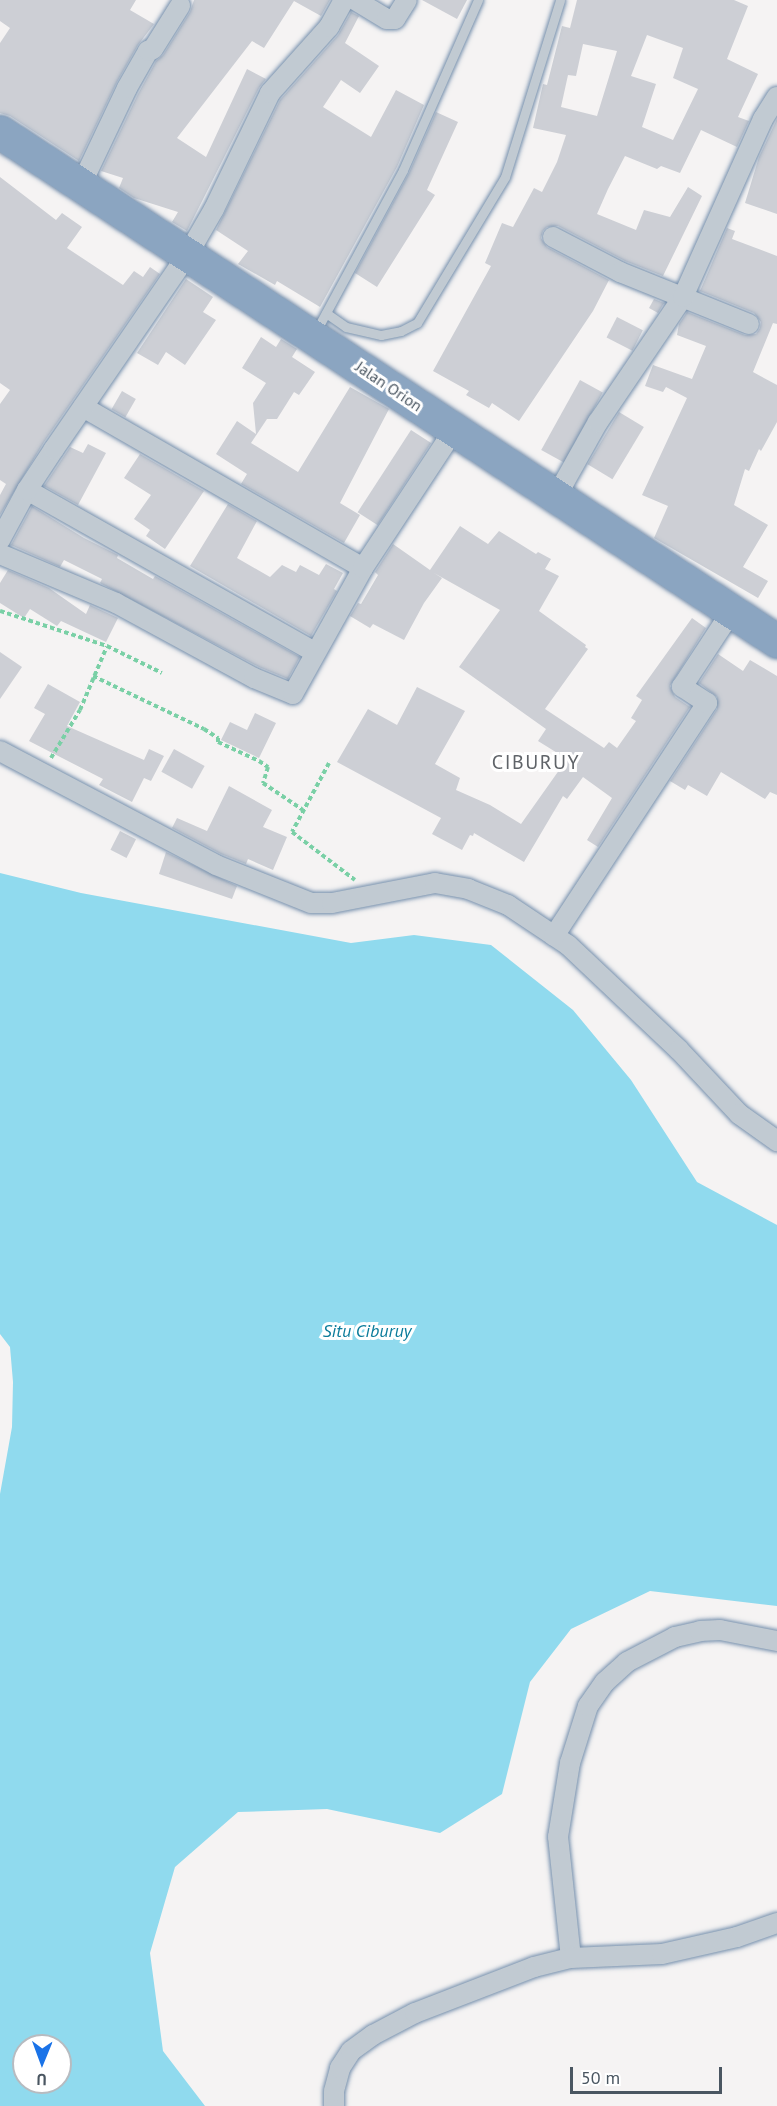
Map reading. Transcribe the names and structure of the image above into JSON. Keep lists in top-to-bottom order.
{
  "streets": {
    "highway": ["Jalan Orion"]
  },
  "districts": ["CIBURUY"],
  "water": ["Situ Ciburuy"],
  "scale_bar": "50 m",
  "north": "bottom"
}
